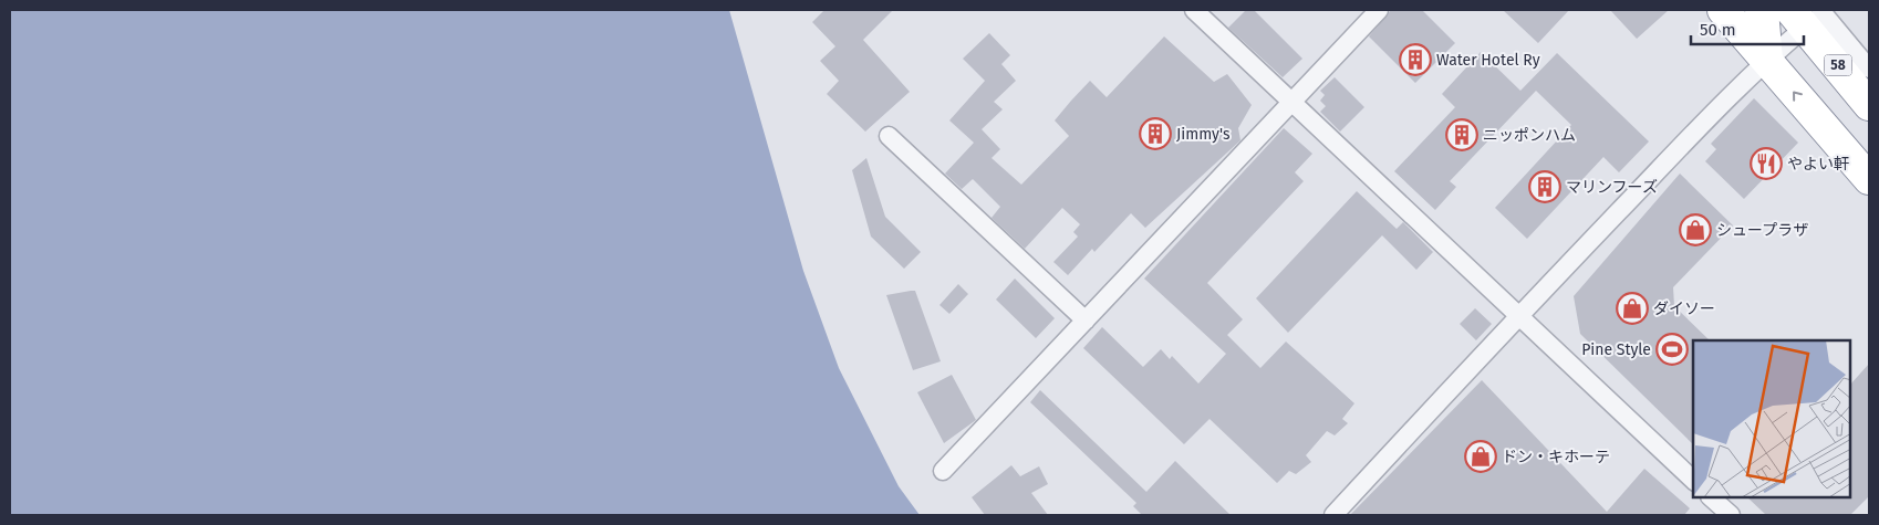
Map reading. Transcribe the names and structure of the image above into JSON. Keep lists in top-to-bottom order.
{
  "streets": {
    "highway": ["58"]
  },
  "places": {
    "building": [
      "Water Hotel Ry",
      "Jimmy's",
      "ニッポンハム",
      "マリンフーズ"
    ],
    "restaurant": ["やよい軒"],
    "shop": ["シュープラザ", "ダイソー", "ドン・キホーテ"],
    "sports": ["Pine Style"]
  },
  "scale_bar": "50 m"
}
